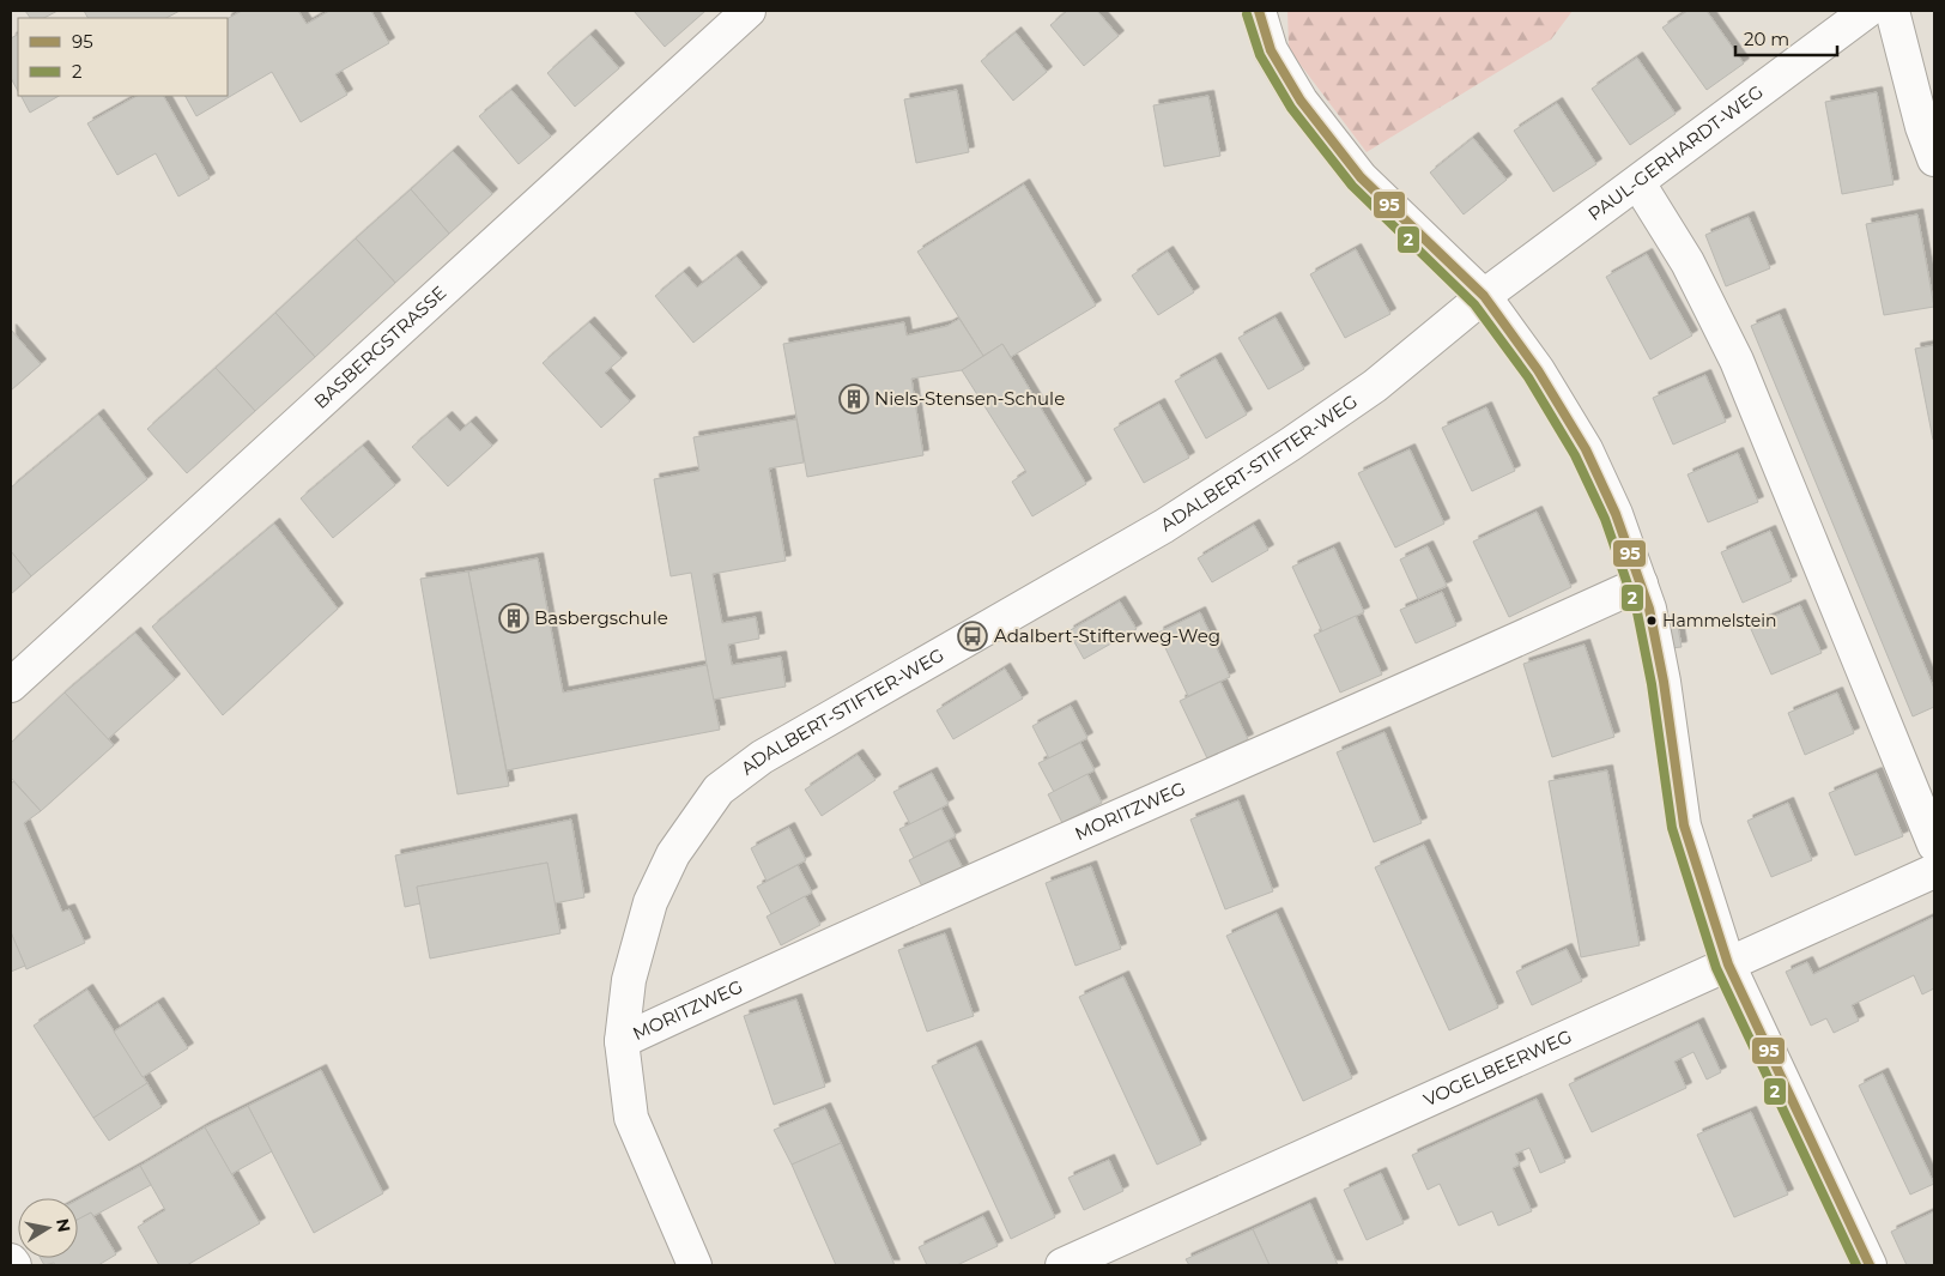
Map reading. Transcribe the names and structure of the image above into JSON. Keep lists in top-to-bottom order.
{
  "streets": {
    "street": [
      "PAUL-GERHARDT-WEG",
      "BASBERGSTRASSE",
      "ADALBERT-STIFTER-WEG",
      "MORITZWEG",
      "VOGELBEERWEG"
    ]
  },
  "crossings": [
    ["PAUL-GERHARDT-WEG", "ADALBERT-STIFTER-WEG"],
    ["ADALBERT-STIFTER-WEG", "MORITZWEG"]
  ],
  "places": {
    "building": ["Niels-Stensen-Schule", "Basbergschule"],
    "other": ["Hammelstein"],
    "bus stop": ["Adalbert-Stifterweg-Weg"]
  },
  "lines": ["transit line 95", "transit line 2"],
  "legend": ["95", "2"],
  "scale_bar": "20 m",
  "north": "right"
}
